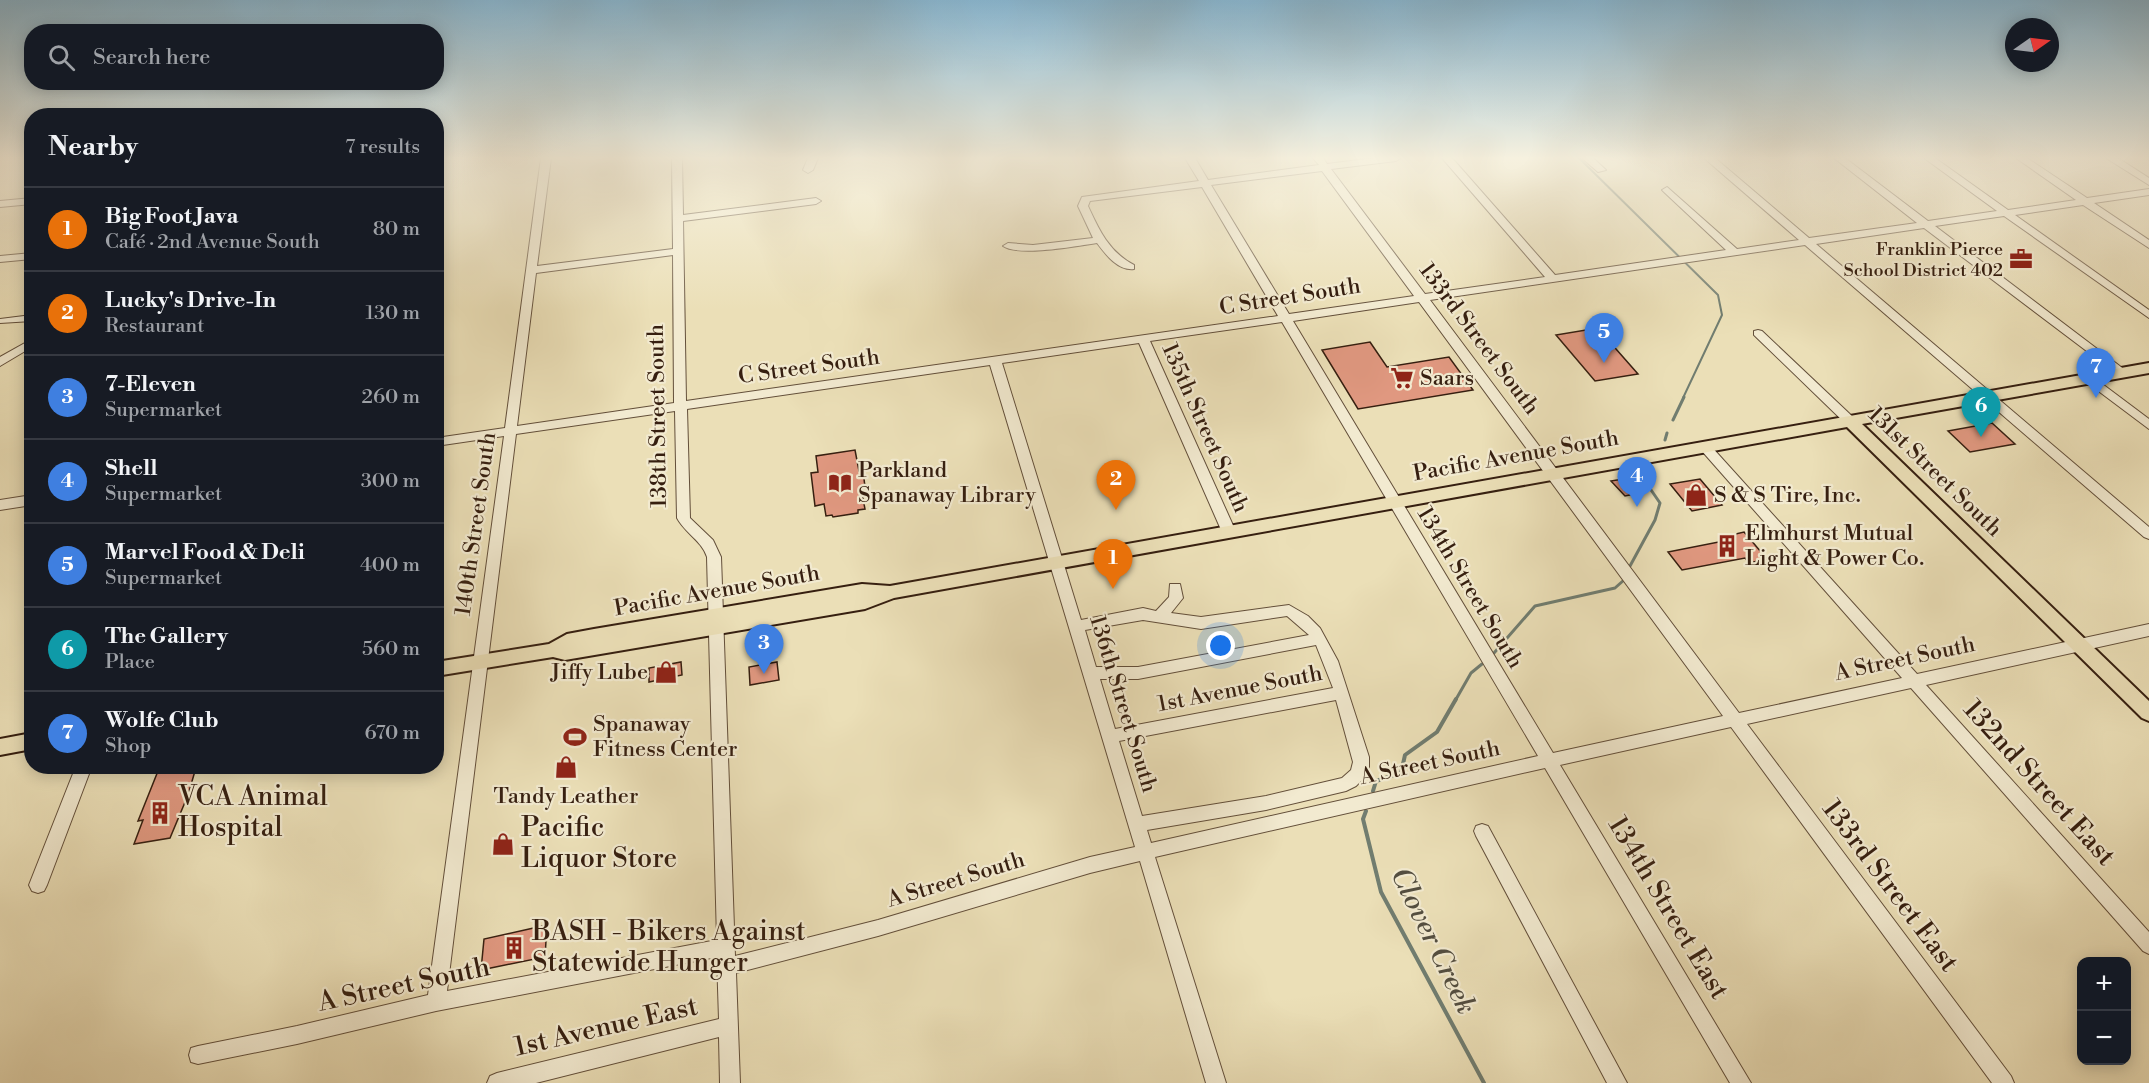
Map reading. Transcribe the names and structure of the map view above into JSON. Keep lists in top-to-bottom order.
{
  "streets": {
    "main road": ["Pacific Avenue South", "131st Street South"],
    "street": [
      "C Street South",
      "133rd Street South",
      "138th Street South",
      "135th Street South",
      "140th Street South",
      "134th Street South",
      "A Street South",
      "1st Avenue South",
      "136th Street South",
      "132nd Street East",
      "133rd Street East",
      "134th Street East",
      "1st Avenue East"
    ]
  },
  "crossings": [
    ["C Street South", "133rd Street South"],
    ["C Street South", "138th Street South"],
    ["C Street South", "135th Street South"],
    ["C Street South", "140th Street South"],
    ["C Street South", "134th Street South"],
    ["C Street South", "136th Street South"],
    ["133rd Street South", "Pacific Avenue South"],
    ["133rd Street South", "A Street South"],
    ["133rd Street South", "133rd Street East"],
    ["138th Street South", "Pacific Avenue South"],
    ["138th Street South", "A Street South"],
    ["138th Street South", "1st Avenue East"],
    ["135th Street South", "Pacific Avenue South"],
    ["Pacific Avenue South", "131st Street South"],
    ["Pacific Avenue South", "140th Street South"],
    ["Pacific Avenue South", "134th Street South"],
    ["Pacific Avenue South", "136th Street South"],
    ["Pacific Avenue South", "132nd Street East"],
    ["131st Street South", "A Street South"],
    ["140th Street South", "A Street South"],
    ["134th Street South", "A Street South"],
    ["134th Street South", "134th Street East"],
    ["A Street South", "136th Street South"],
    ["A Street South", "132nd Street East"],
    ["A Street South", "133rd Street East"],
    ["A Street South", "134th Street East"],
    ["1st Avenue South", "136th Street South"]
  ],
  "water": ["Clover Creek"],
  "places": {
    "office": ["Franklin Pierce School District 402"],
    "supermarket": ["Saars"],
    "library": ["Parkland Spanaway Library"],
    "shop": [
      "S & S Tire, Inc.",
      "Jiffy Lube",
      "Tandy Leather",
      "Pacific Liquor Store"
    ],
    "building": ["Elmhurst Mutual Light & Power Co.", "VCA Animal Hospital", "BASH - Bikers Against Statewide Hunger"],
    "sports": ["Spanaway Fitness Center"]
  },
  "north": "right",
  "page": {
    "search": "Search here",
    "heading": ["Nearby", "7 results"],
    "list": [
      {
        "mark": "1",
        "name": "Big Foot Java",
        "note": "Café · 2nd Avenue South",
        "value": "80 m"
      },
      {
        "mark": "2",
        "name": "Lucky's Drive-In",
        "note": "Restaurant",
        "value": "130 m"
      },
      {
        "mark": "3",
        "name": "7-Eleven",
        "note": "Supermarket",
        "value": "260 m"
      },
      {
        "mark": "4",
        "name": "Shell",
        "note": "Supermarket",
        "value": "300 m"
      },
      {
        "mark": "5",
        "name": "Marvel Food & Deli",
        "note": "Supermarket",
        "value": "400 m"
      },
      {
        "mark": "6",
        "name": "The Gallery",
        "note": "Place",
        "value": "560 m"
      },
      {
        "mark": "7",
        "name": "Wolfe Club",
        "note": "Shop",
        "value": "670 m"
      }
    ],
    "pins": [
      "5",
      "7",
      "6",
      "4",
      "2",
      "1",
      "3"
    ],
    "map_buttons": ["+", "−"]
  }
}
